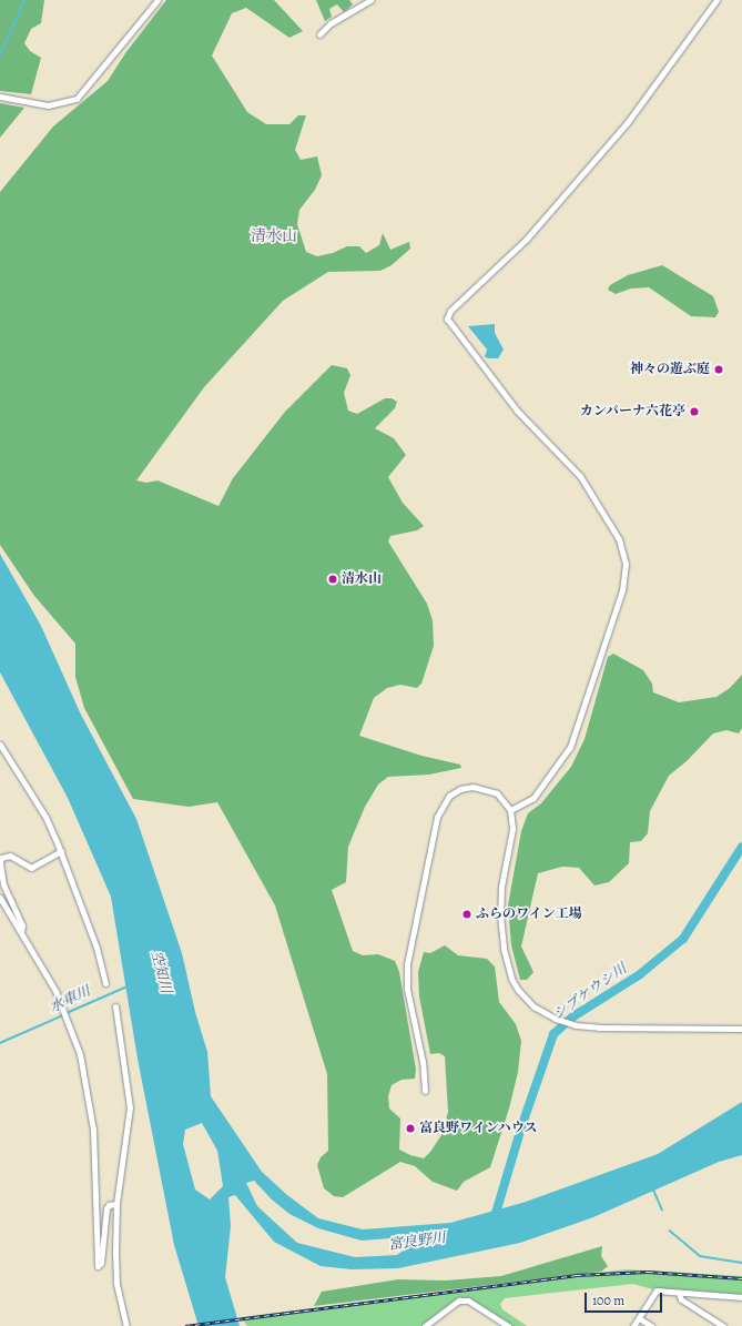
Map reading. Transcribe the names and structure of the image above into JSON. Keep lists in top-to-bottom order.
{
  "districts": ["清水山"],
  "water": [
    "空知川",
    "シブケウシ川",
    "水車川",
    "富良野川"
  ],
  "places": [
    "神々の遊ぶ庭",
    "カンパーナ六花亭",
    "清水山",
    "ふらのワイン工場",
    "富良野ワインハウス"
  ],
  "scale_bar": "100 m"
}
